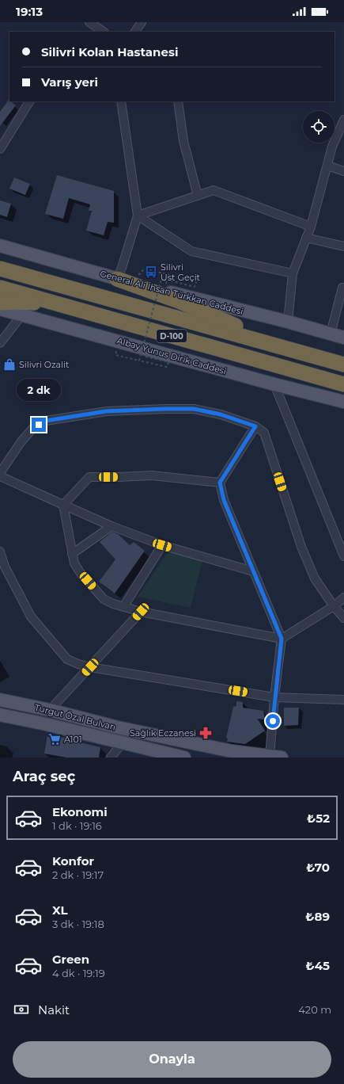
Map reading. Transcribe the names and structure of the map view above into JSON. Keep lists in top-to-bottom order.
{
  "streets": {
    "highway": ["D-100"],
    "main road": ["General Ali İhsan Türkkan Caddesi", "Albay Yunus Dirik Caddesi", "Turgut Özal Bulvarı"]
  },
  "places": {
    "bus stop": ["Silivri Üst Geçit"],
    "shop": ["Silivri Ozalit"],
    "pharmacy": ["Sağlık Eczanesi"],
    "supermarket": ["A101"]
  },
  "page": {
    "status": "19:13",
    "banner": ["Silivri Kolan Hastanesi", "Varış yeri"],
    "bubble": "2 dk",
    "heading": "Araç seç",
    "list": [
      {
        "name": "Ekonomi",
        "note": "1 dk · 19:16",
        "value": "₺52"
      },
      {
        "name": "Konfor",
        "note": "2 dk · 19:17",
        "value": "₺70"
      },
      {
        "name": "XL",
        "note": "3 dk · 19:18",
        "value": "₺89"
      },
      {
        "name": "Green",
        "note": "4 dk · 19:19",
        "value": "₺45"
      }
    ],
    "pay": ["Nakit", "420 m"],
    "buttons": "Onayla"
  }
}
